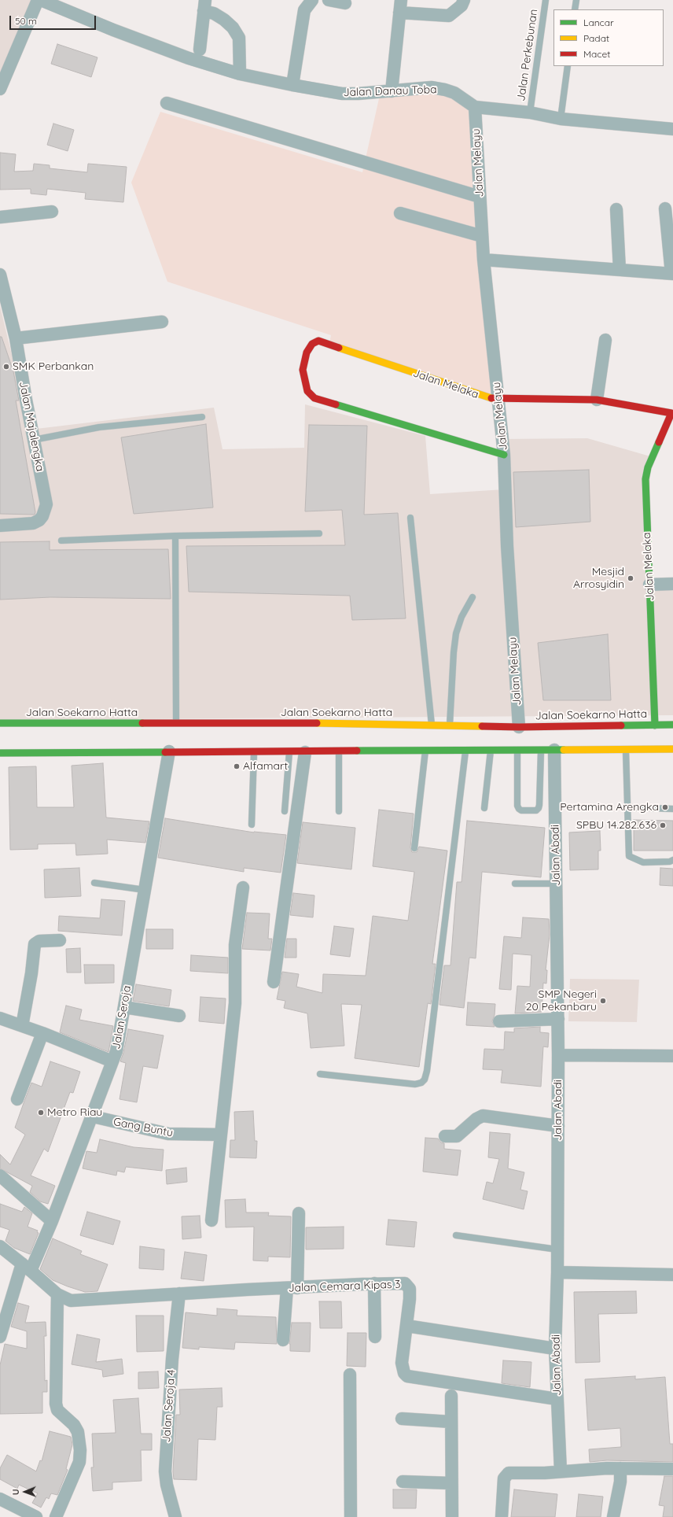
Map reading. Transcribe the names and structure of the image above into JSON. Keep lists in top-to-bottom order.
{
  "streets": {
    "main road": ["Jalan Melaka", "Jalan Soekarno Hatta"],
    "street": [
      "Jalan Danau Toba",
      "Jalan Melayu",
      "Jalan Majalengka",
      "Jalan Abadi",
      "Jalan Seroja",
      "Gang Buntu",
      "Jalan Cemara Kipas 3",
      "Jalan Seroja 4"
    ],
    "lane": ["Jalan Perkebunan"]
  },
  "crossings": [
    ["Jalan Perkebunan", "Jalan Danau Toba"],
    ["Jalan Danau Toba", "Jalan Melayu"],
    ["Jalan Melayu", "Jalan Melaka"],
    ["Jalan Melayu", "Jalan Soekarno Hatta"],
    ["Jalan Melaka", "Jalan Soekarno Hatta"],
    ["Jalan Abadi", "Jalan Cemara Kipas 3"],
    ["Jalan Seroja", "Gang Buntu"],
    ["Jalan Seroja", "Jalan Cemara Kipas 3"],
    ["Jalan Cemara Kipas 3", "Jalan Seroja 4"]
  ],
  "places": [
    "SMK Perbankan",
    "Mesjid Arrosyidin",
    "Alfamart",
    "Pertamina Arengka",
    "SPBU 14.282.636",
    "SMP Negeri 20 Pekanbaru",
    "Metro Riau"
  ],
  "legend": ["Lancar", "Padat", "Macet"],
  "scale_bar": "50 m",
  "north": "left"
}
